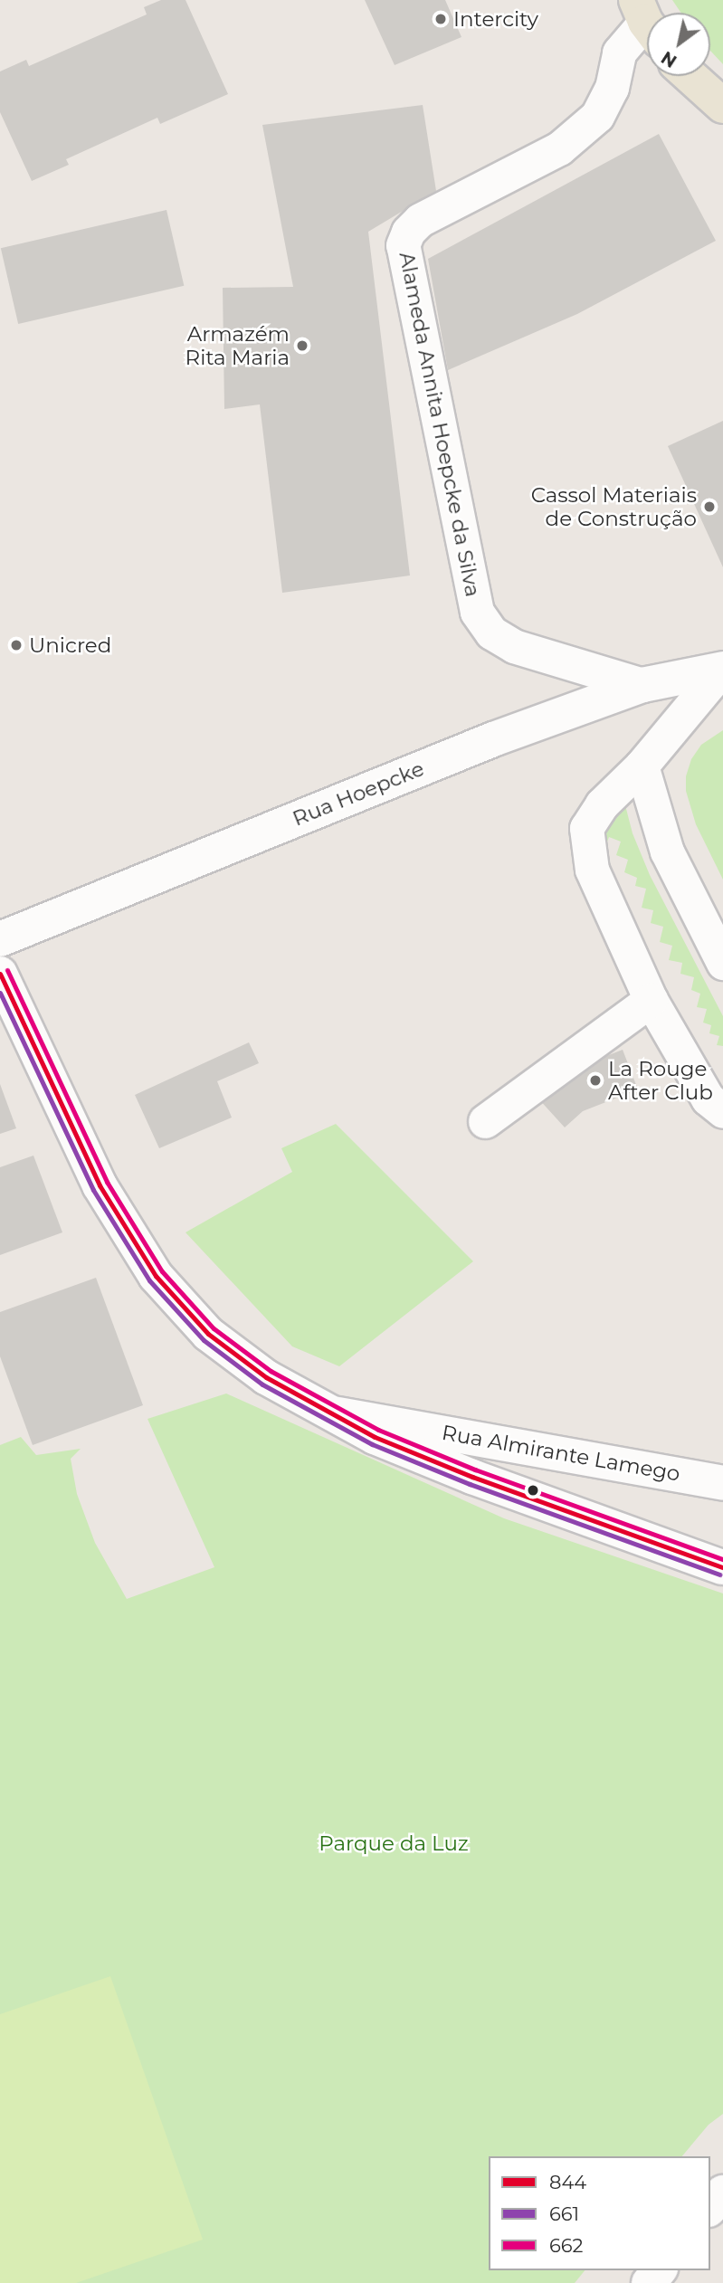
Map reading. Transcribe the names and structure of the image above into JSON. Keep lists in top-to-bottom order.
{
  "streets": {
    "main road": ["Rua Hoepcke", "Rua Almirante Lamego"],
    "street": ["Alameda Annita Hoepcke da Silva"]
  },
  "crossings": [
    ["Alameda Annita Hoepcke da Silva", "Rua Hoepcke"]
  ],
  "parks": ["Parque da Luz"],
  "places": [
    "Intercity",
    "Armazém Rita Maria",
    "Cassol Materiais de Construção",
    "Unicred",
    "La Rouge After Club"
  ],
  "lines": ["transit line 662", "transit line 844", "transit line 661"],
  "legend": ["844", "661", "662"],
  "north": "bottom left"
}
